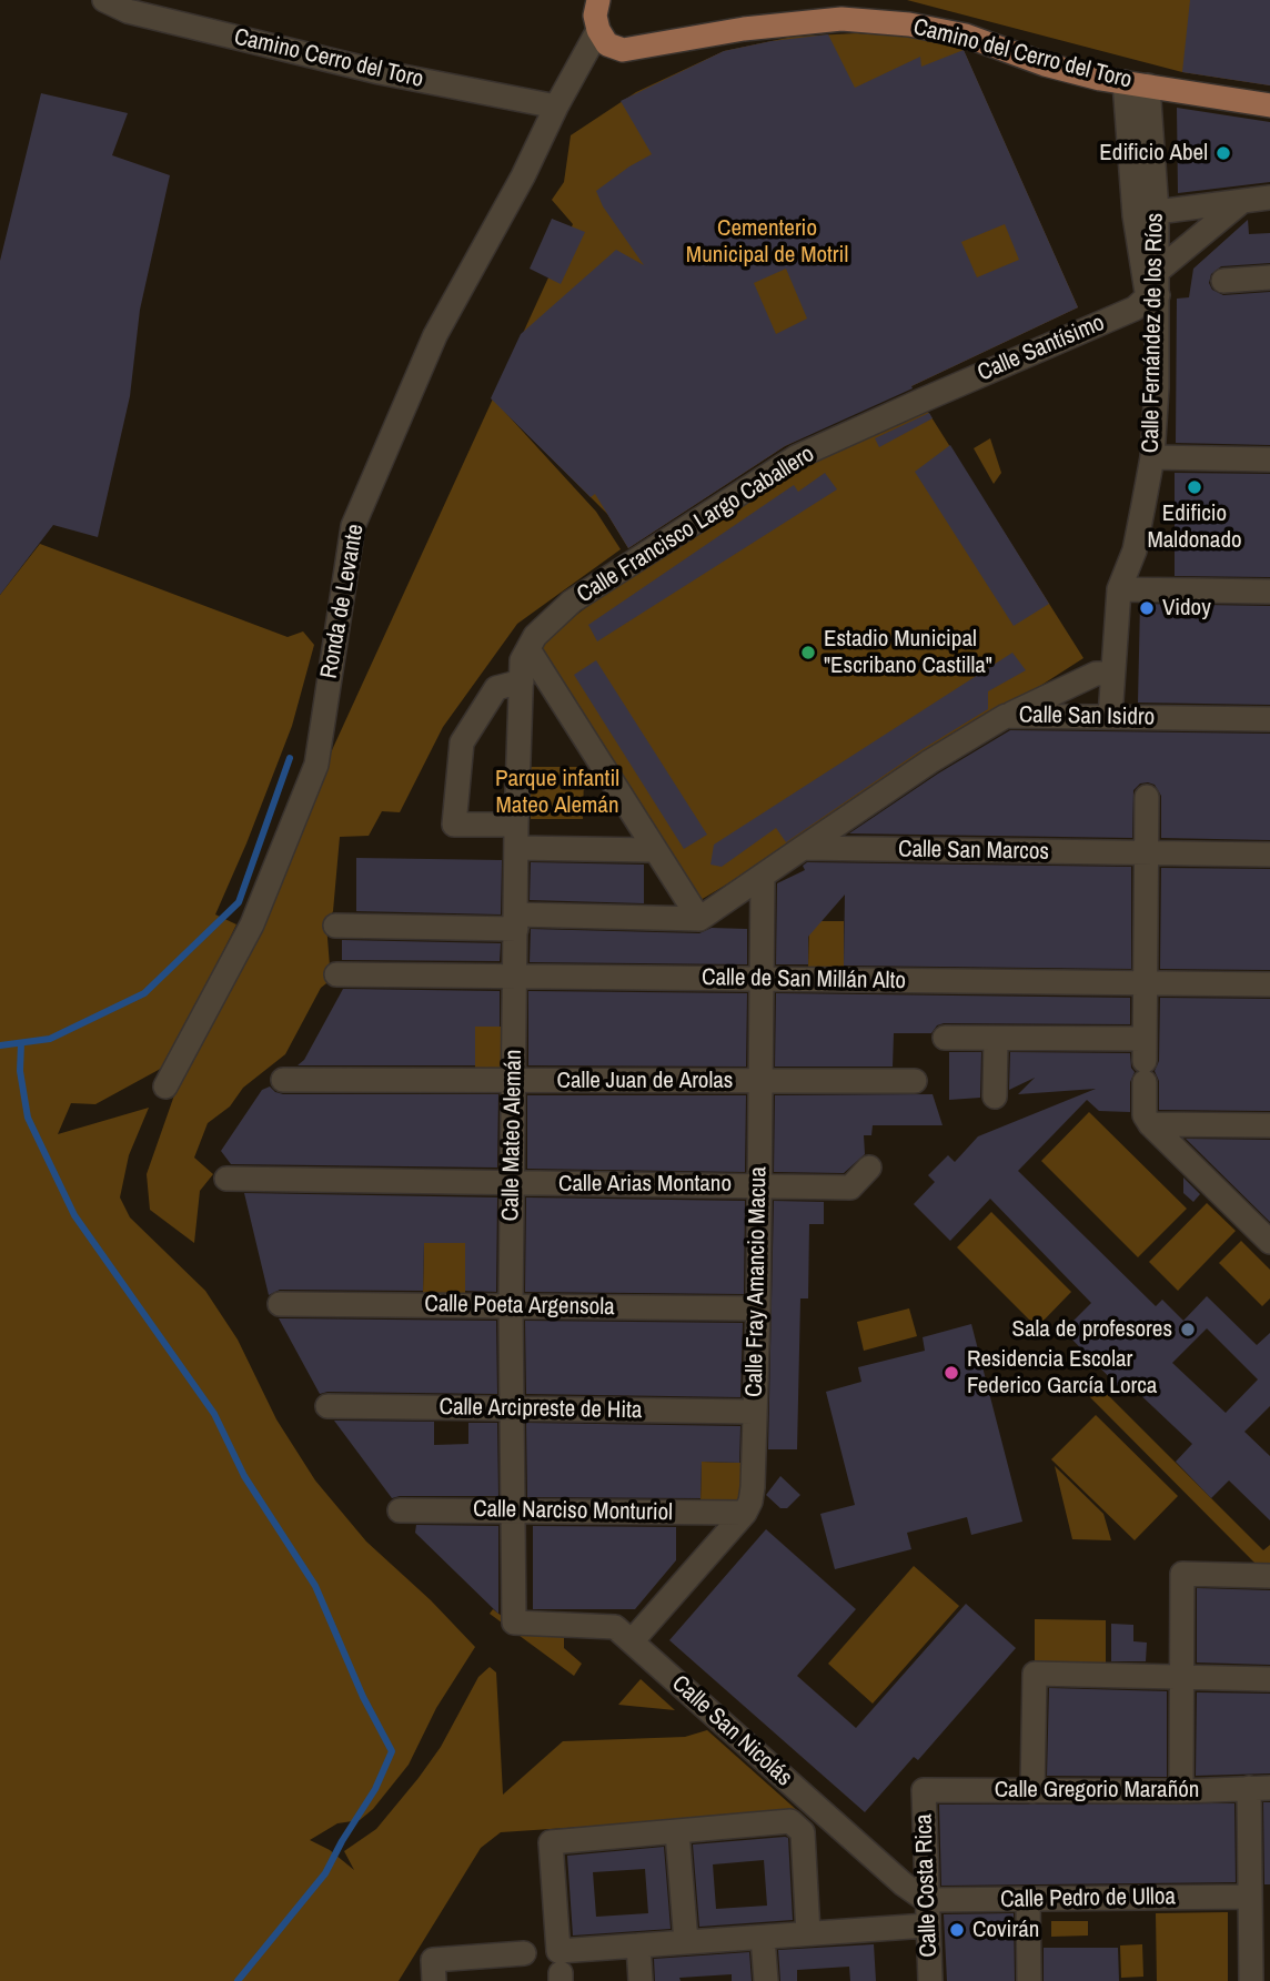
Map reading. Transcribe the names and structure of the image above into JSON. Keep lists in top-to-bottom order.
{
  "streets": {
    "main road": ["Camino del Cerro del Toro", "Ronda de Levante"],
    "street": [
      "Camino Cerro del Toro",
      "Calle Fernández de los Ríos",
      "Calle Santísimo",
      "Calle Francisco Largo Caballero",
      "Calle San Isidro",
      "Calle San Marcos",
      "Calle de San Millán Alto",
      "Calle Juan de Arolas",
      "Calle Mateo Alemán",
      "Calle Arias Montano",
      "Calle Fray Amancio Macua",
      "Calle Poeta Argensola",
      "Calle Arcipreste de Hita",
      "Calle Narciso Monturiol",
      "Calle San Nicolás",
      "Calle Gregorio Marañón",
      "Calle Costa Rica",
      "Calle Pedro de Ulloa"
    ]
  },
  "crossings": [
    ["Camino del Cerro del Toro", "Calle Fernández de los Ríos"],
    ["Camino del Cerro del Toro", "Ronda de Levante"],
    ["Camino Cerro del Toro", "Ronda de Levante"],
    ["Calle Fernández de los Ríos", "Calle Santísimo"],
    ["Calle Fernández de los Ríos", "Calle San Isidro"],
    ["Calle Santísimo", "Calle Francisco Largo Caballero"],
    ["Calle Francisco Largo Caballero", "Calle Mateo Alemán"],
    ["Calle San Isidro", "Calle San Marcos"],
    ["Calle de San Millán Alto", "Calle Mateo Alemán"],
    ["Calle de San Millán Alto", "Calle Fray Amancio Macua"],
    ["Calle Juan de Arolas", "Calle Mateo Alemán"],
    ["Calle Juan de Arolas", "Calle Fray Amancio Macua"],
    ["Calle Mateo Alemán", "Calle Arias Montano"],
    ["Calle Mateo Alemán", "Calle Poeta Argensola"],
    ["Calle Mateo Alemán", "Calle Arcipreste de Hita"],
    ["Calle Mateo Alemán", "Calle Narciso Monturiol"],
    ["Calle Mateo Alemán", "Calle San Nicolás"],
    ["Calle Arias Montano", "Calle Fray Amancio Macua"],
    ["Calle Fray Amancio Macua", "Calle Poeta Argensola"],
    ["Calle Fray Amancio Macua", "Calle Arcipreste de Hita"],
    ["Calle Fray Amancio Macua", "Calle Narciso Monturiol"],
    ["Calle Fray Amancio Macua", "Calle San Nicolás"],
    ["Calle San Nicolás", "Calle Costa Rica"],
    ["Calle San Nicolás", "Calle Pedro de Ulloa"],
    ["Calle Gregorio Marañón", "Calle Costa Rica"],
    ["Calle Costa Rica", "Calle Pedro de Ulloa"]
  ],
  "parks": ["Cementerio Municipal de Motril", "Parque infantil Mateo Alemán"],
  "places": [
    "Edificio Abel",
    "Edificio Maldonado",
    "Vidoy",
    "Estadio Municipal \"Escribano Castilla\"",
    "Sala de profesores",
    "Residencia Escolar Federico García Lorca",
    "Covirán"
  ]
}
